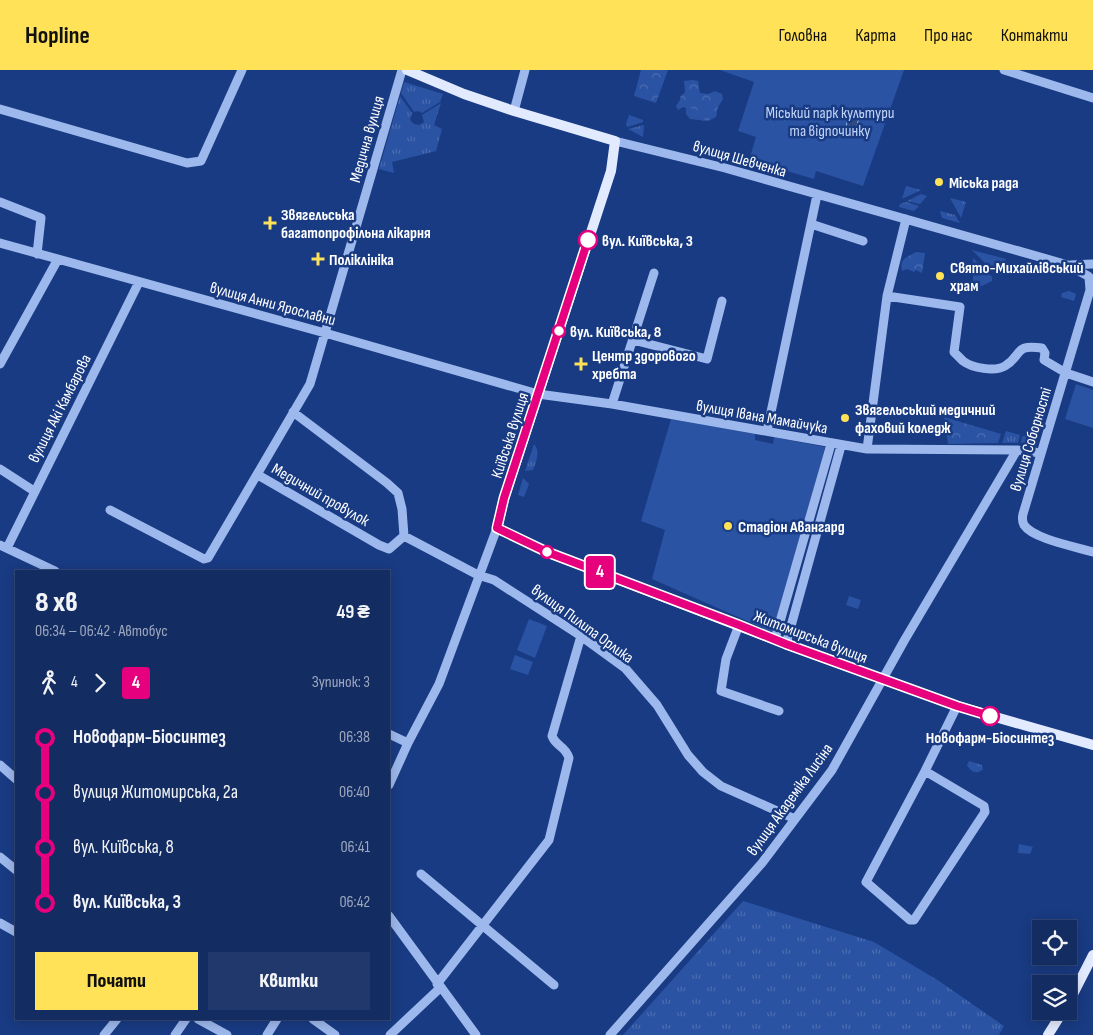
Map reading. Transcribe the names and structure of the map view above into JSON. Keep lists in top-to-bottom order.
{
  "streets": {
    "main road": ["вулиця Шевченка", "Київська вулиця", "Житомирська вулиця"],
    "street": [
      "Медична вулиця",
      "вулиця Анни Ярославни",
      "вулиця Акі Камбарова",
      "вулиця Івана Мамайчука",
      "вулиця Соборності",
      "Медичний провулок",
      "вулиця Пилипа Орлика",
      "вулиця Академіка Лисіна"
    ]
  },
  "crossings": [
    ["Медична вулиця", "вулиця Анни Ярославни"],
    ["Медична вулиця", "Медичний провулок"],
    ["вулиця Шевченка", "Київська вулиця"],
    ["вулиця Шевченка", "вулиця Соборності"],
    ["вулиця Анни Ярославни", "вулиця Акі Камбарова"],
    ["вулиця Анни Ярославни", "вулиця Івана Мамайчука"],
    ["вулиця Анни Ярославни", "Київська вулиця"],
    ["вулиця Анни Ярославни", "Медичний провулок"],
    ["вулиця Івана Мамайчука", "Київська вулиця"],
    ["вулиця Івана Мамайчука", "вулиця Соборності"],
    ["вулиця Івана Мамайчука", "вулиця Академіка Лисіна"],
    ["Київська вулиця", "вулиця Пилипа Орлика"],
    ["Київська вулиця", "Житомирська вулиця"],
    ["вулиця Пилипа Орлика", "вулиця Академіка Лисіна"],
    ["Житомирська вулиця", "вулиця Академіка Лисіна"]
  ],
  "parks": ["Міський парк культури та відпочинку"],
  "places": {
    "other": [
      "Міська рада",
      "вул. Київська, 3",
      "Свято-Михайлiвський храм",
      "вул. Київська, 8",
      "Звягельський медичний фаховий коледж",
      "Стадіон Авангард",
      "Новофарм-Біосинтез"
    ],
    "health": ["Звягельська багатопрофільна лікарня", "Поліклініка", "Центр здорового хребта"]
  },
  "lines": ["bus line 4"],
  "page": {
    "header": "Hopline",
    "nav": [
      "Головна",
      "Карта",
      "Про нас",
      "Контакти"
    ],
    "on_map": "4",
    "heading": ["8 хв", "06:34 – 06:42 · Автобус", "49 ₴"],
    "legs": ["4", "4", "Зупинок: 3"],
    "list": [
      {
        "name": "Новофарм-Біосинтез",
        "value": "06:38"
      },
      {
        "name": "вулиця Житомирська, 2а",
        "value": "06:40"
      },
      {
        "name": "вул. Київська, 8",
        "value": "06:41"
      },
      {
        "name": "вул. Київська, 3",
        "value": "06:42"
      }
    ],
    "buttons": ["Почати", "Квитки"]
  }
}
